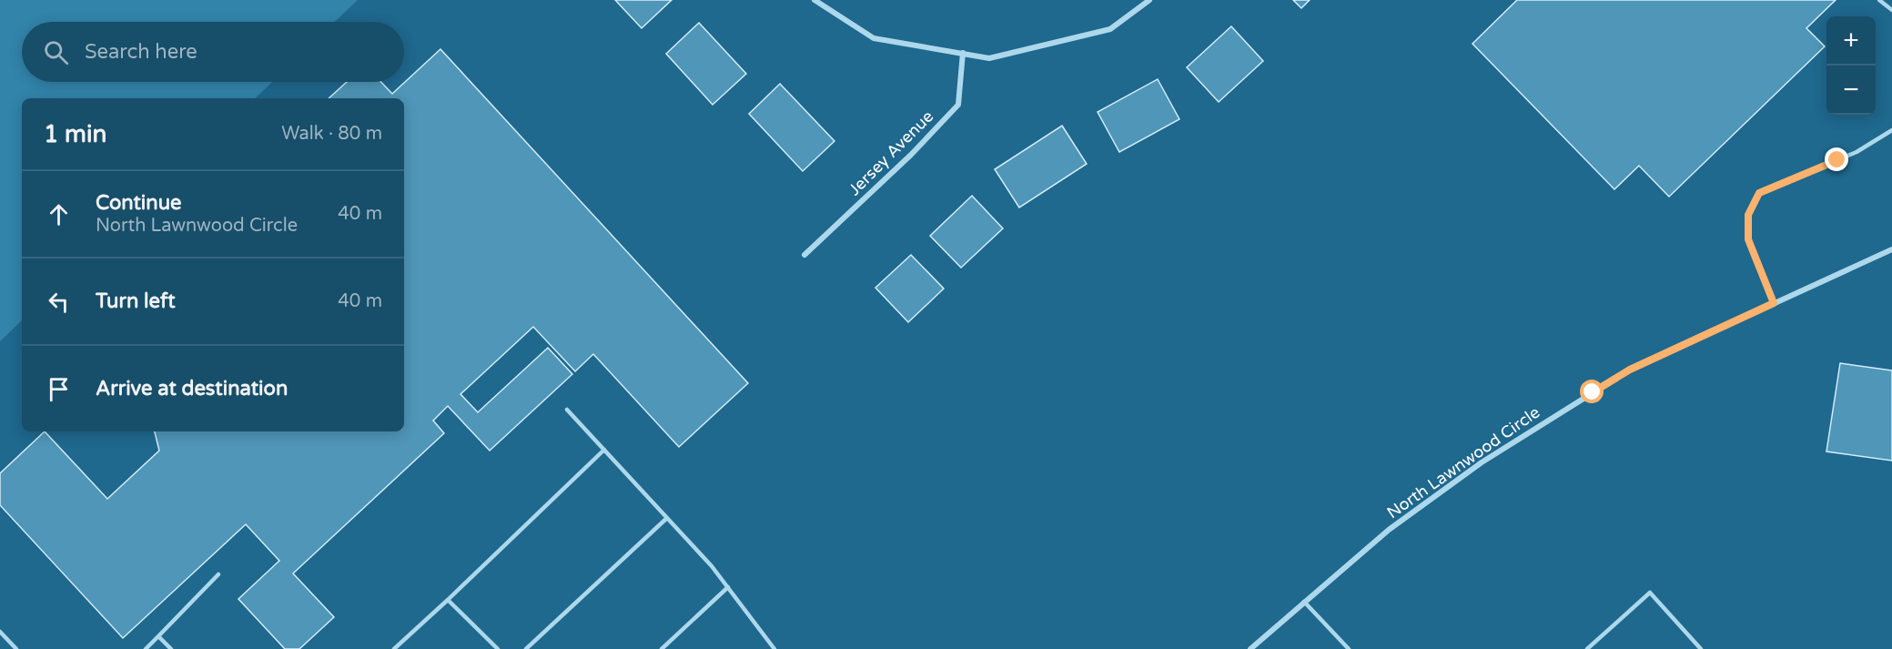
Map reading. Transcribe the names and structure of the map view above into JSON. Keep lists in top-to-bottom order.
{
  "streets": {
    "street": ["Jersey Avenue", "North Lawnwood Circle"]
  },
  "page": {
    "map_buttons": ["+", "−"],
    "search": "Search here",
    "heading": ["1 min", "Walk · 80 m"],
    "list": [
      ["Continue", "North Lawnwood Circle", "40 m"],
      ["Turn left", "40 m"],
      "Arrive at destination"
    ]
  }
}
